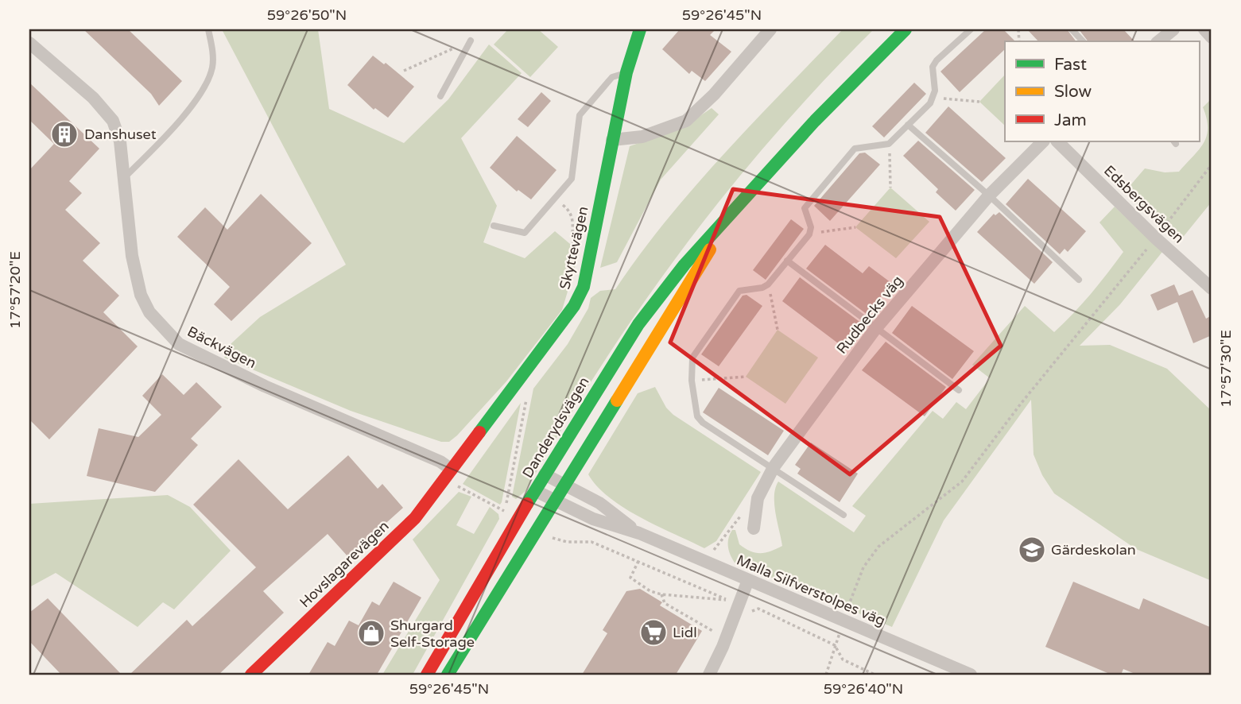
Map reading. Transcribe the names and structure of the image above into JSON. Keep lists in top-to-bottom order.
{
  "streets": {
    "main road": ["Skyttevägen", "Danderydsvägen", "Hovslagarevägen"],
    "street": [
      "Edsbergsvägen",
      "Rudbecks väg",
      "Bäckvägen",
      "Malla Silfverstolpes väg"
    ]
  },
  "crossings": [
    ["Skyttevägen", "Bäckvägen"],
    ["Skyttevägen", "Hovslagarevägen"],
    ["Bäckvägen", "Hovslagarevägen"],
    ["Danderydsvägen", "Malla Silfverstolpes väg"]
  ],
  "places": {
    "building": ["Danshuset"],
    "school or university": ["Gärdeskolan"],
    "supermarket": ["Lidl"],
    "shop": ["Shurgard Self-Storage"]
  },
  "legend": ["Fast", "Slow", "Jam"],
  "coordinates": [
    "59°26'50\"N",
    "59°26'45\"N",
    "17°57'20\"E",
    "17°57'30\"E",
    "59°26'40\"N"
  ]
}
